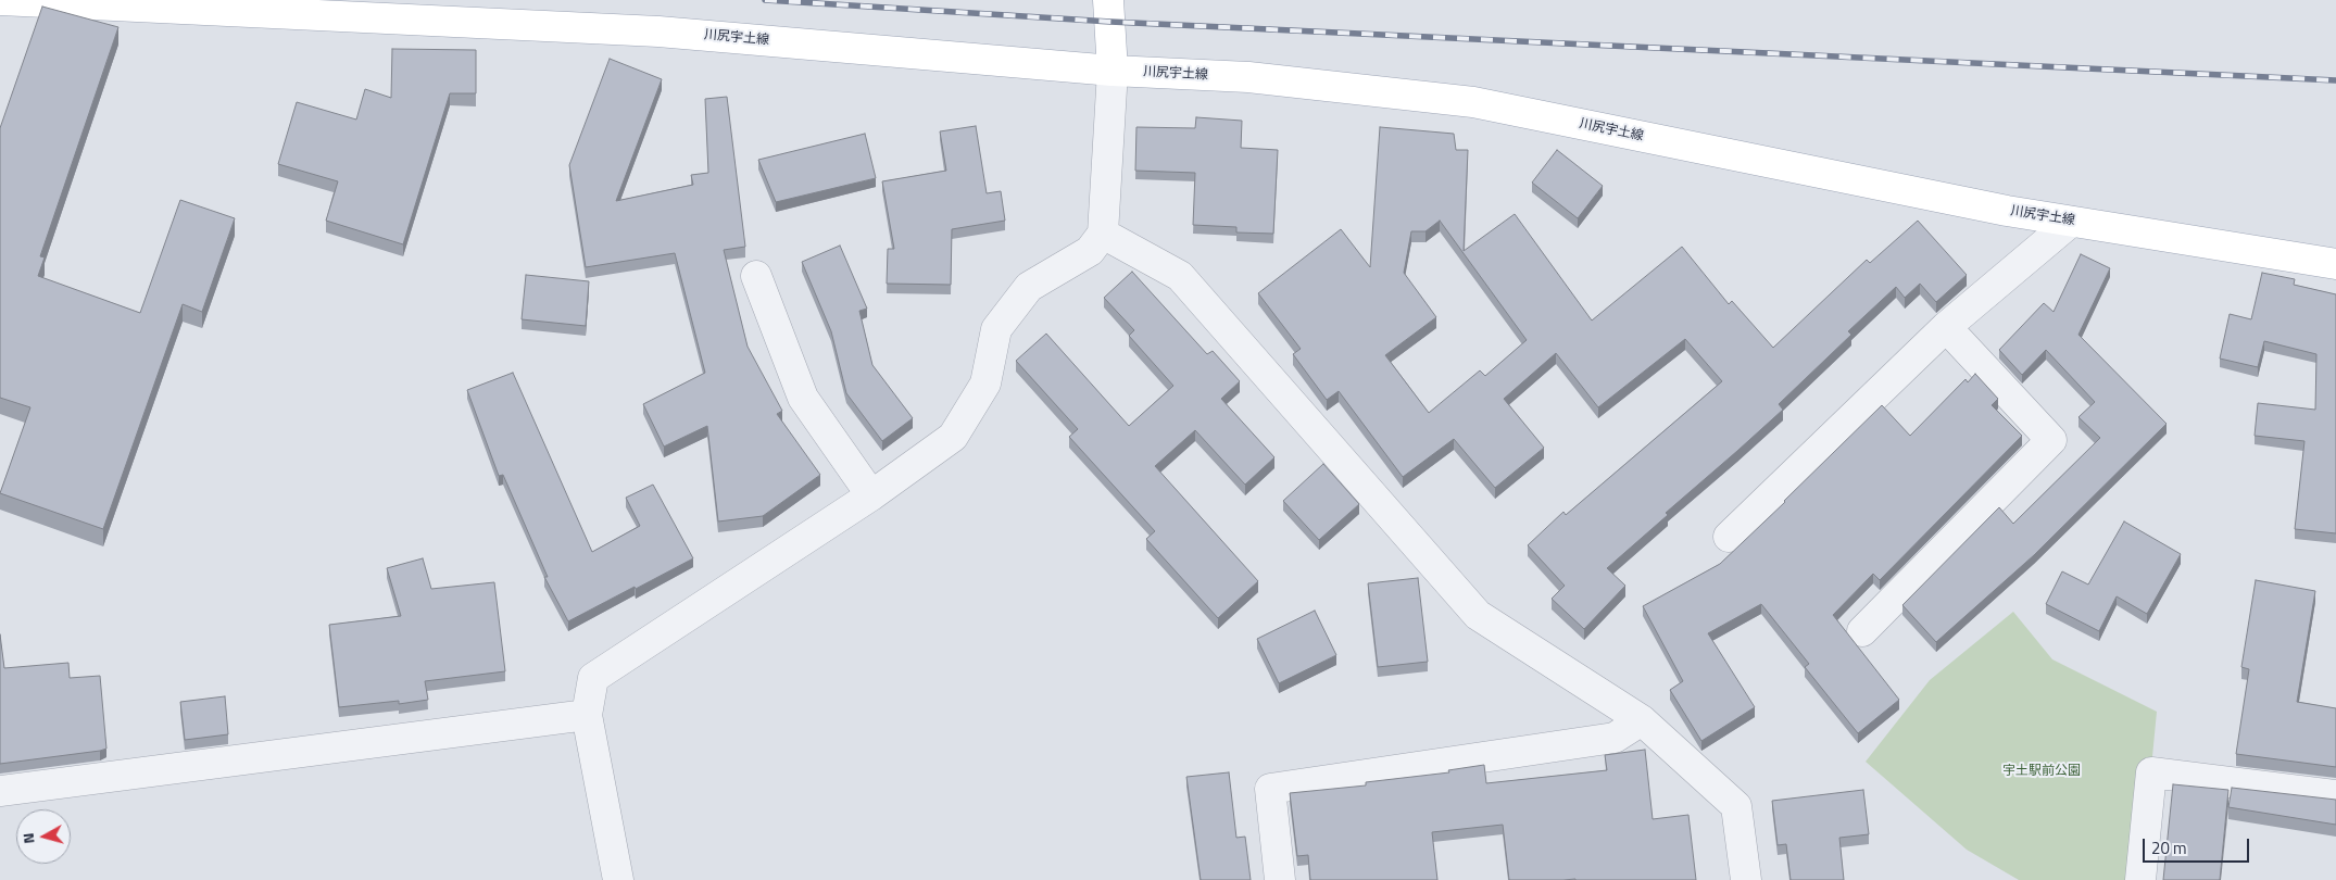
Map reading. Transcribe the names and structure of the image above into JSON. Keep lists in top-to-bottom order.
{
  "streets": {
    "main road": ["川尻宇土線"]
  },
  "parks": ["宇土駅前公園"],
  "scale_bar": "20 m",
  "north": "left"
}
